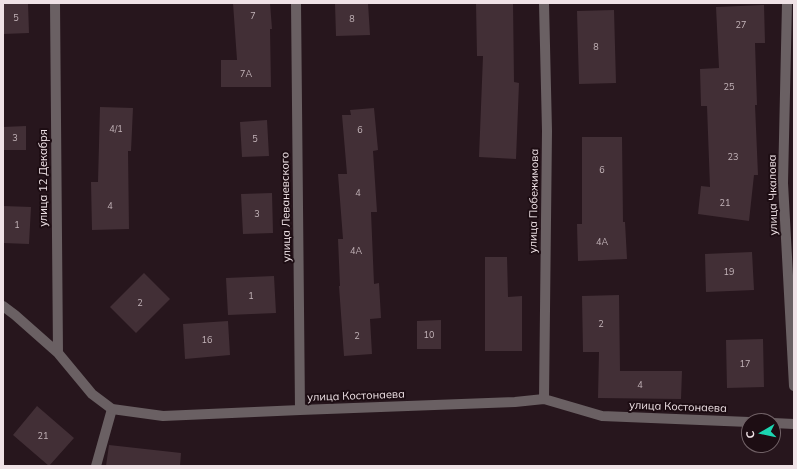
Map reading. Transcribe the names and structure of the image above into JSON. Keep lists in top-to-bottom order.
{
  "streets": {
    "street": [
      "улица 12 Декабря",
      "улица Чкалова",
      "улица Побежимова",
      "улица Леваневского",
      "улица Костонаева"
    ]
  },
  "crossings": [
    ["улица 12 Декабря", "улица Костонаева"],
    ["улица Побежимова", "улица Костонаева"],
    ["улица Леваневского", "улица Костонаева"]
  ],
  "house_numbers": [
    "7",
    "5",
    "8",
    "27",
    "8",
    "7А",
    "25",
    "4/1",
    "6",
    "3",
    "5",
    "23",
    "6",
    "4",
    "21",
    "4",
    "3",
    "1",
    "4А",
    "4А",
    "19",
    "1",
    "2",
    "2",
    "10",
    "2",
    "16",
    "17",
    "4",
    "21"
  ],
  "north": "left"
}
